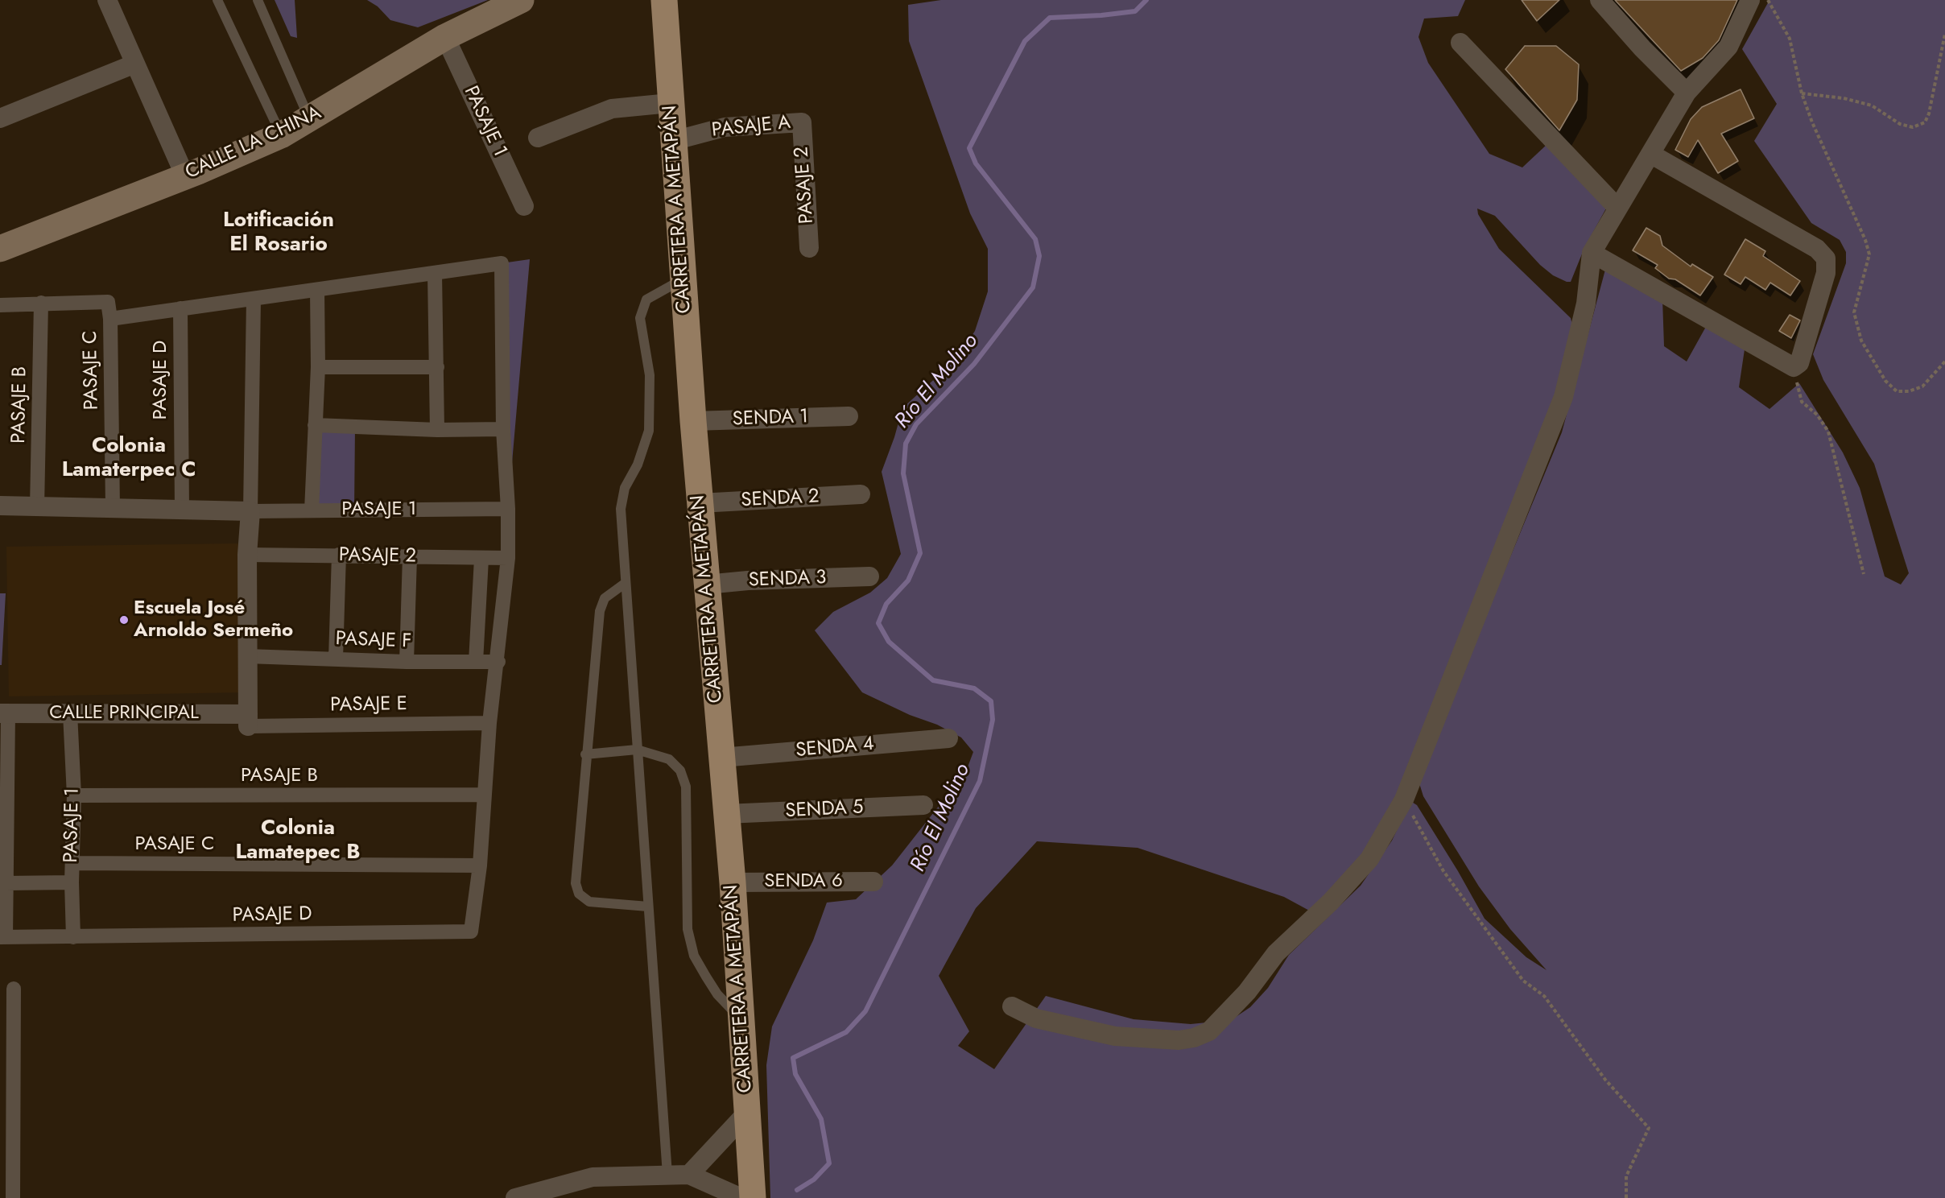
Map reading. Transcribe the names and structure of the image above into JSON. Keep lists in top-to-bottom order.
{
  "streets": {
    "main road": ["CALLE LA CHINA", "CARRETERA A METAPÁN"],
    "street": [
      "PASAJE 1",
      "PASAJE A",
      "PASAJE 2",
      "PASAJE C",
      "PASAJE D",
      "PASAJE B",
      "SENDA 1",
      "SENDA 2",
      "SENDA 3",
      "PASAJE F",
      "PASAJE E",
      "CALLE PRINCIPAL",
      "SENDA 4",
      "SENDA 5",
      "SENDA 6"
    ]
  },
  "crossings": [
    ["PASAJE 1", "CALLE LA CHINA"],
    ["PASAJE 1", "PASAJE C"],
    ["PASAJE 1", "PASAJE D"],
    ["PASAJE 1", "PASAJE B"],
    ["PASAJE 1", "CALLE PRINCIPAL"],
    ["PASAJE A", "PASAJE 2"],
    ["PASAJE A", "CARRETERA A METAPÁN"],
    ["CARRETERA A METAPÁN", "SENDA 1"],
    ["CARRETERA A METAPÁN", "SENDA 2"],
    ["CARRETERA A METAPÁN", "SENDA 3"],
    ["CARRETERA A METAPÁN", "SENDA 4"],
    ["CARRETERA A METAPÁN", "SENDA 5"],
    ["CARRETERA A METAPÁN", "SENDA 6"],
    ["PASAJE C", "PASAJE D"],
    ["PASAJE E", "CALLE PRINCIPAL"]
  ],
  "districts": ["Lotificación El Rosario", "Colonia Lamaterpec C", "Colonia Lamatepec B"],
  "water": ["Río El Molino"],
  "places": ["Escuela José Arnoldo Sermeño"]
}
